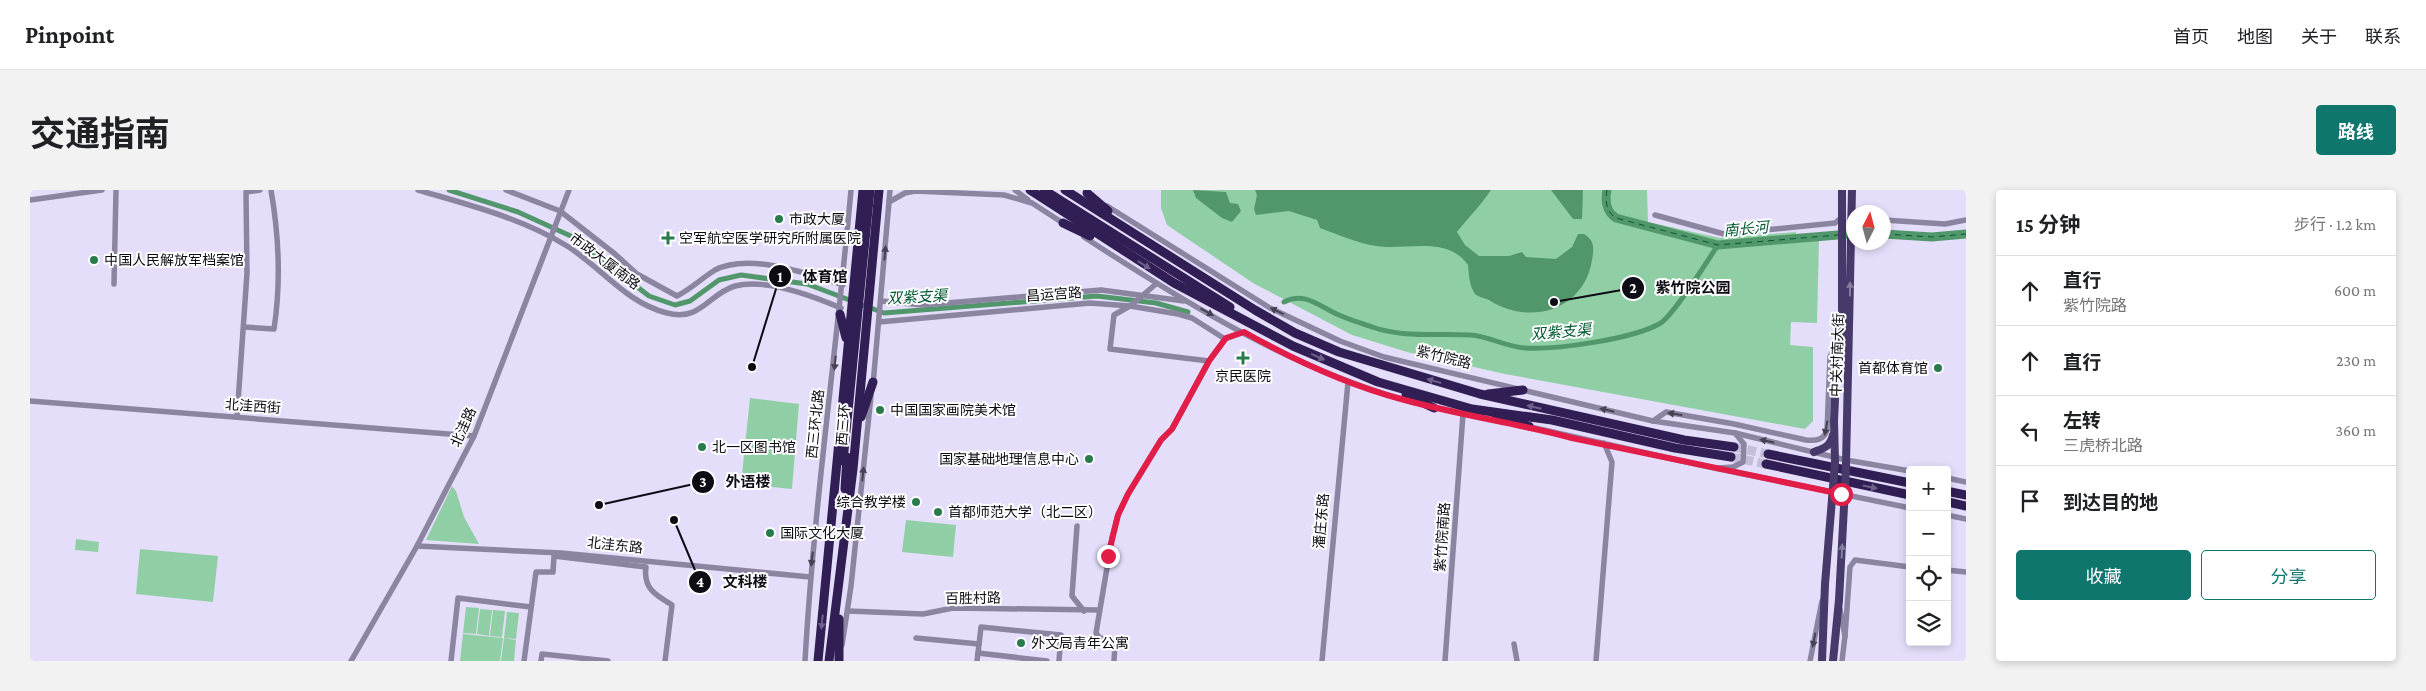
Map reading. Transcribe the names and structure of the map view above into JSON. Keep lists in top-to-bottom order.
{
  "streets": {
    "highway": ["紫竹院路", "西三环"],
    "main road": ["中关村南大街"],
    "street": [
      "市政大厦南路",
      "昌运宫路",
      "北洼西街",
      "西三环北路",
      "北洼路",
      "潘庄东路",
      "紫竹院南路",
      "北洼东路",
      "百胜村路"
    ]
  },
  "crossings": [
    ["市政大厦南路", "西三环北路"],
    ["市政大厦南路", "北洼路"],
    ["中关村南大街", "紫竹院路"],
    ["北洼西街", "北洼路"],
    ["西三环北路", "北洼东路"],
    ["北洼路", "北洼东路"]
  ],
  "water": ["南长河", "双紫支渠"],
  "places": {
    "other": [
      "市政大厦",
      "中国人民解放军档案馆",
      "紫竹院公园",
      "体育馆",
      "首都体育馆",
      "中国国家画院美术馆",
      "北一区图书馆",
      "国家基础地理信息中心",
      "综合教学楼",
      "外语楼",
      "首都师范大学（北二区）",
      "文科楼",
      "国际文化大厦",
      "外文局青年公寓"
    ],
    "health": ["空军航空医学研究所附属医院", "京民医院"]
  },
  "north": "top",
  "page": {
    "header": "Pinpoint",
    "nav": [
      "首页",
      "地图",
      "关于",
      "联系"
    ],
    "title": "交通指南",
    "buttons": [
      "路线",
      ["收藏", "分享"]
    ],
    "heading": ["15 分钟", "步行 · 1.2 km"],
    "list": [
      ["直行", "紫竹院路", "600 m"],
      ["直行", "230 m"],
      ["左转", "三虎桥北路", "360 m"],
      "到达目的地"
    ],
    "map_buttons": ["+", "−"]
  }
}
